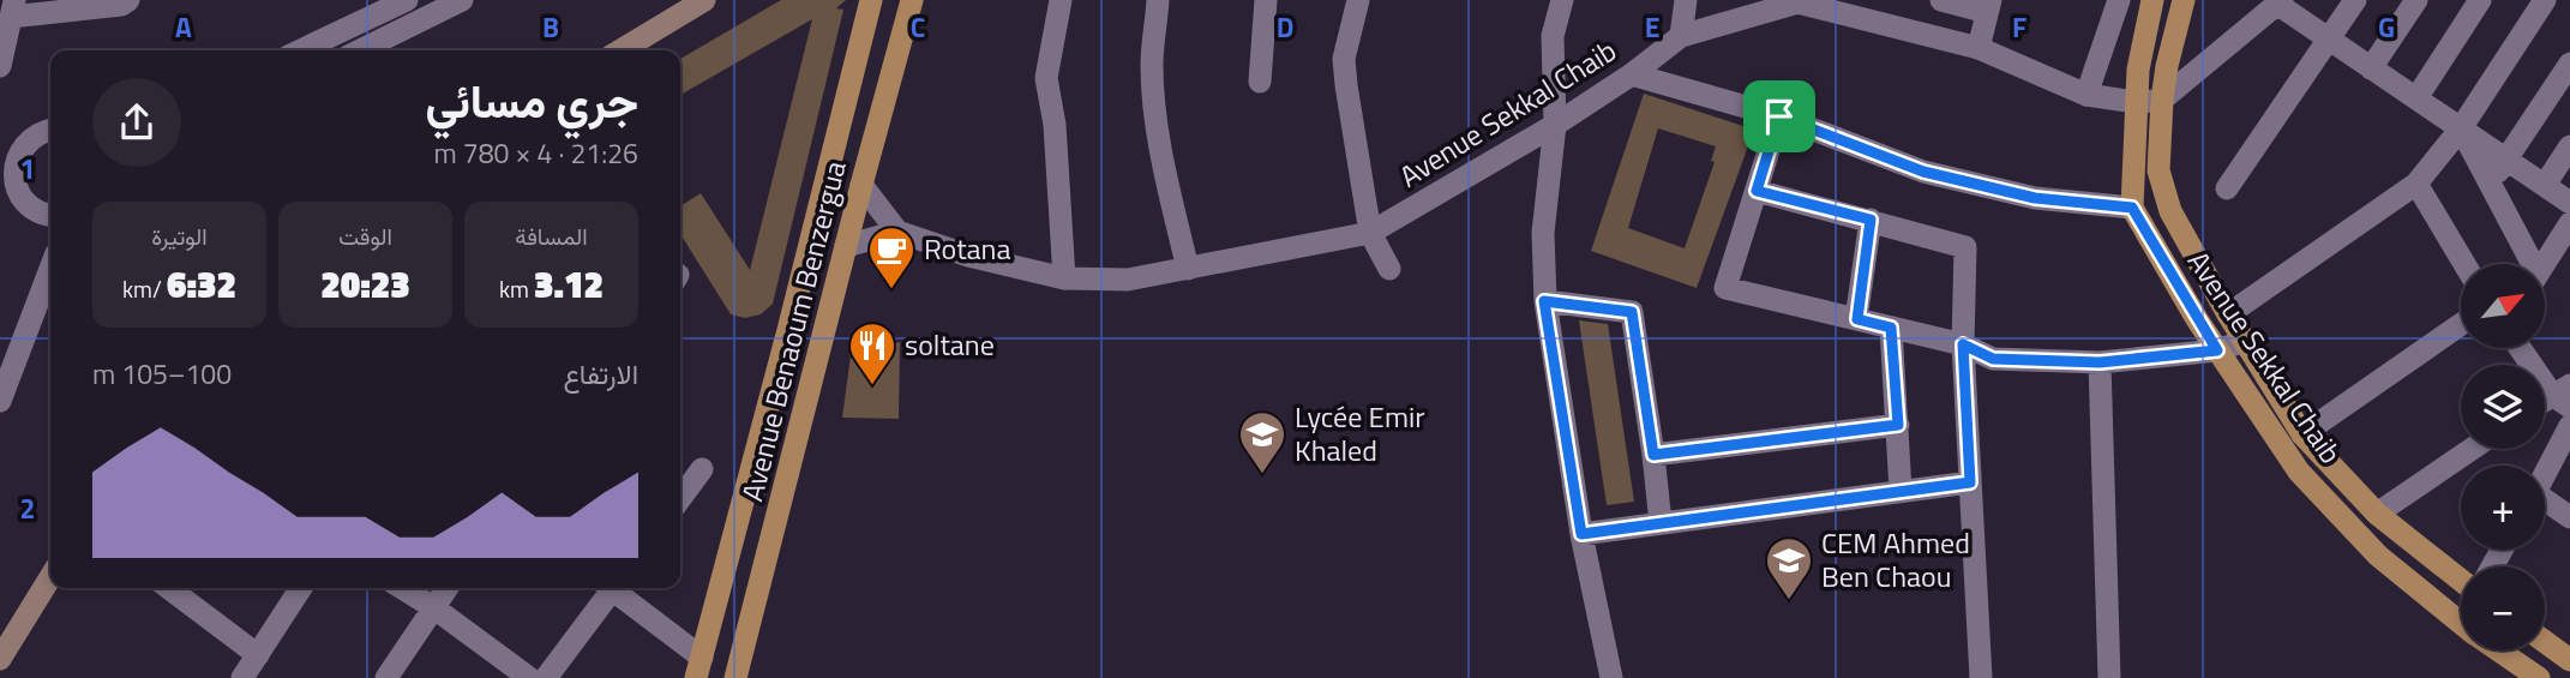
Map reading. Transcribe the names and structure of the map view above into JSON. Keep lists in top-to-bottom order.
{
  "streets": {
    "main road": ["Avenue Sekkal Chaib", "Avenue Benaoum Benzergua"]
  },
  "places": {
    "cafe": ["Rotana"],
    "restaurant": ["soltane"],
    "school or university": ["Lycée Emir Khaled", "CEM Ahmed Ben Chaou"]
  },
  "north": "top right",
  "page": {
    "heading": ["جري مسائي", "21:26 · 4 × 780 m"],
    "stats": [
      ["المسافة", "3.12 km"],
      ["الوقت", "20:23"],
      ["الوتيرة", "6:32 /km"]
    ],
    "map_buttons": ["+", "−"],
    "chart": ["الارتفاع", "100–105 m"]
  },
  "grid": {
    "columns": [
      "A",
      "B",
      "C",
      "D",
      "E",
      "F",
      "G"
    ],
    "rows": ["1", "2"]
  }
}
